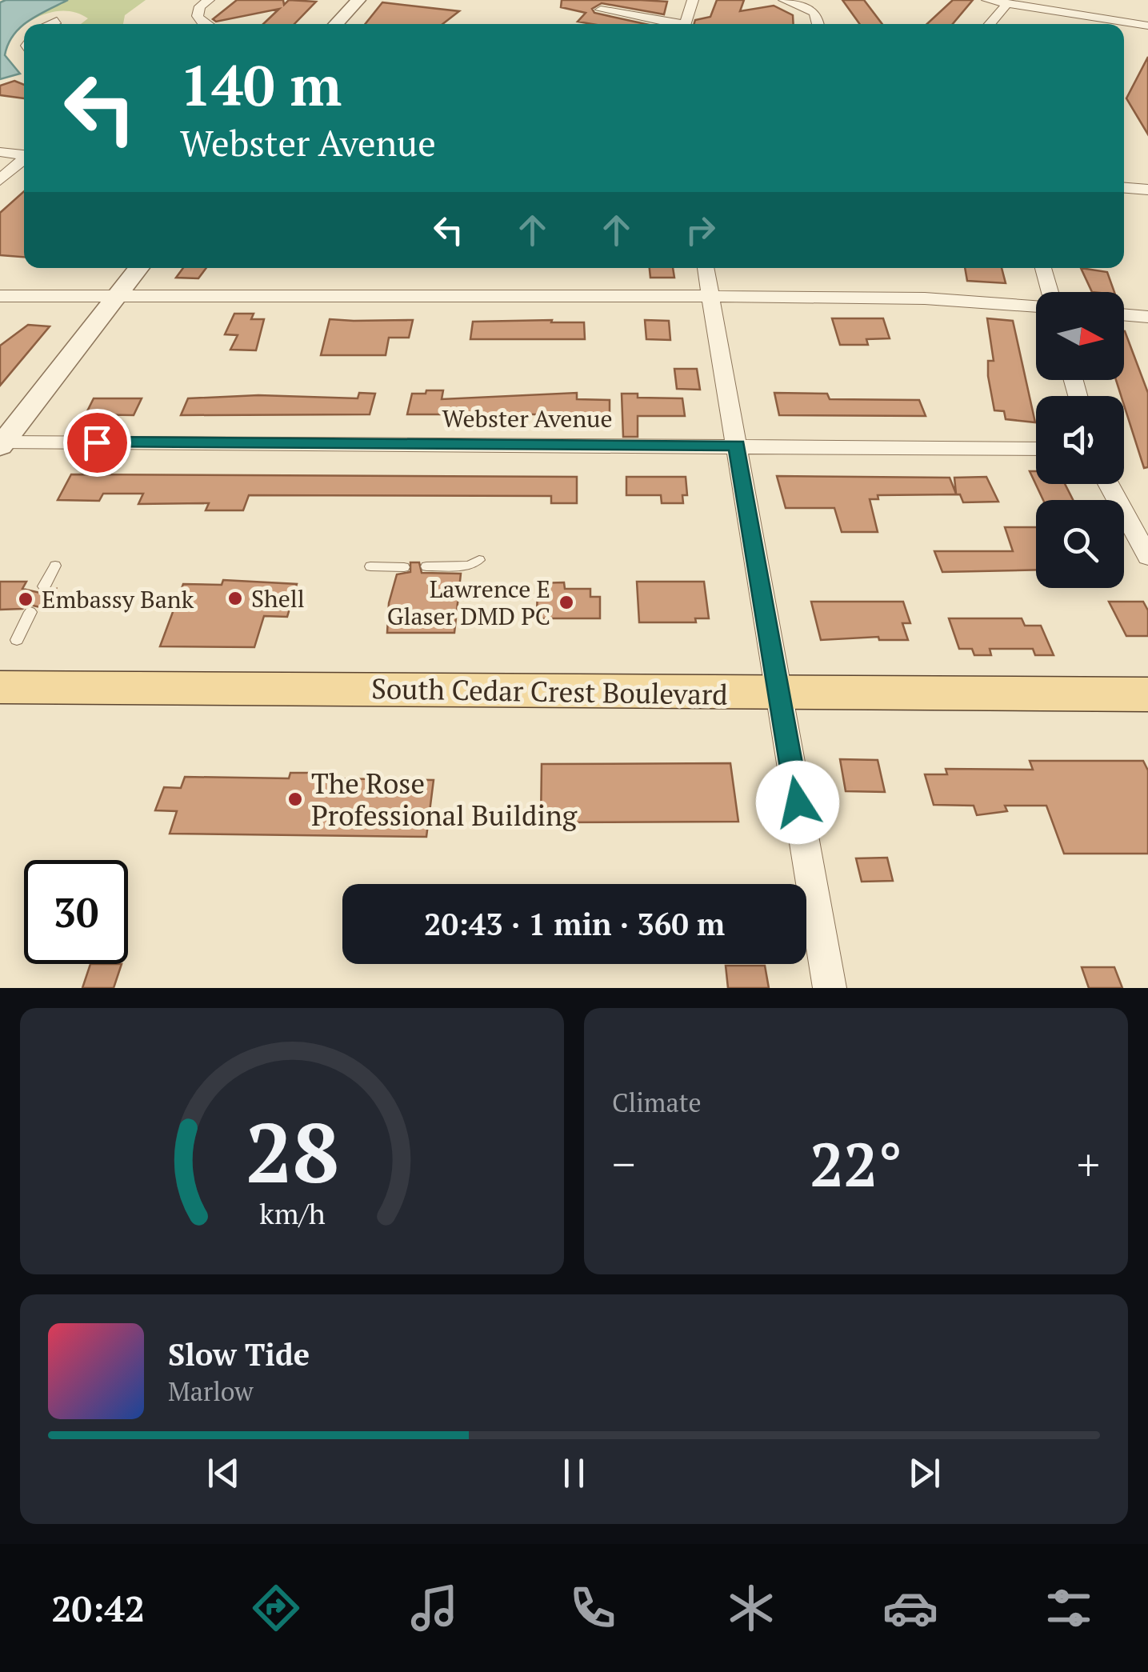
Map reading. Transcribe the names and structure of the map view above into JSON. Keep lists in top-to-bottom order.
{
  "streets": {
    "main road": ["South Cedar Crest Boulevard"],
    "street": ["Webster Avenue"]
  },
  "places": [
    "Shell",
    "Embassy Bank",
    "Lawrence E Glaser DMD PC",
    "The Rose Professional Building"
  ],
  "north": "right",
  "page": {
    "turn": ["140 m", "Webster Avenue"],
    "limit": "30",
    "trip": "20:43 · 1 min · 360 m",
    "tile": "Climate",
    "heat": ["−", "22°", "+"],
    "song": ["Slow Tide", "Marlow"],
    "tabs": "20:42",
    "gauge": ["28", "km/h"]
  }
}
